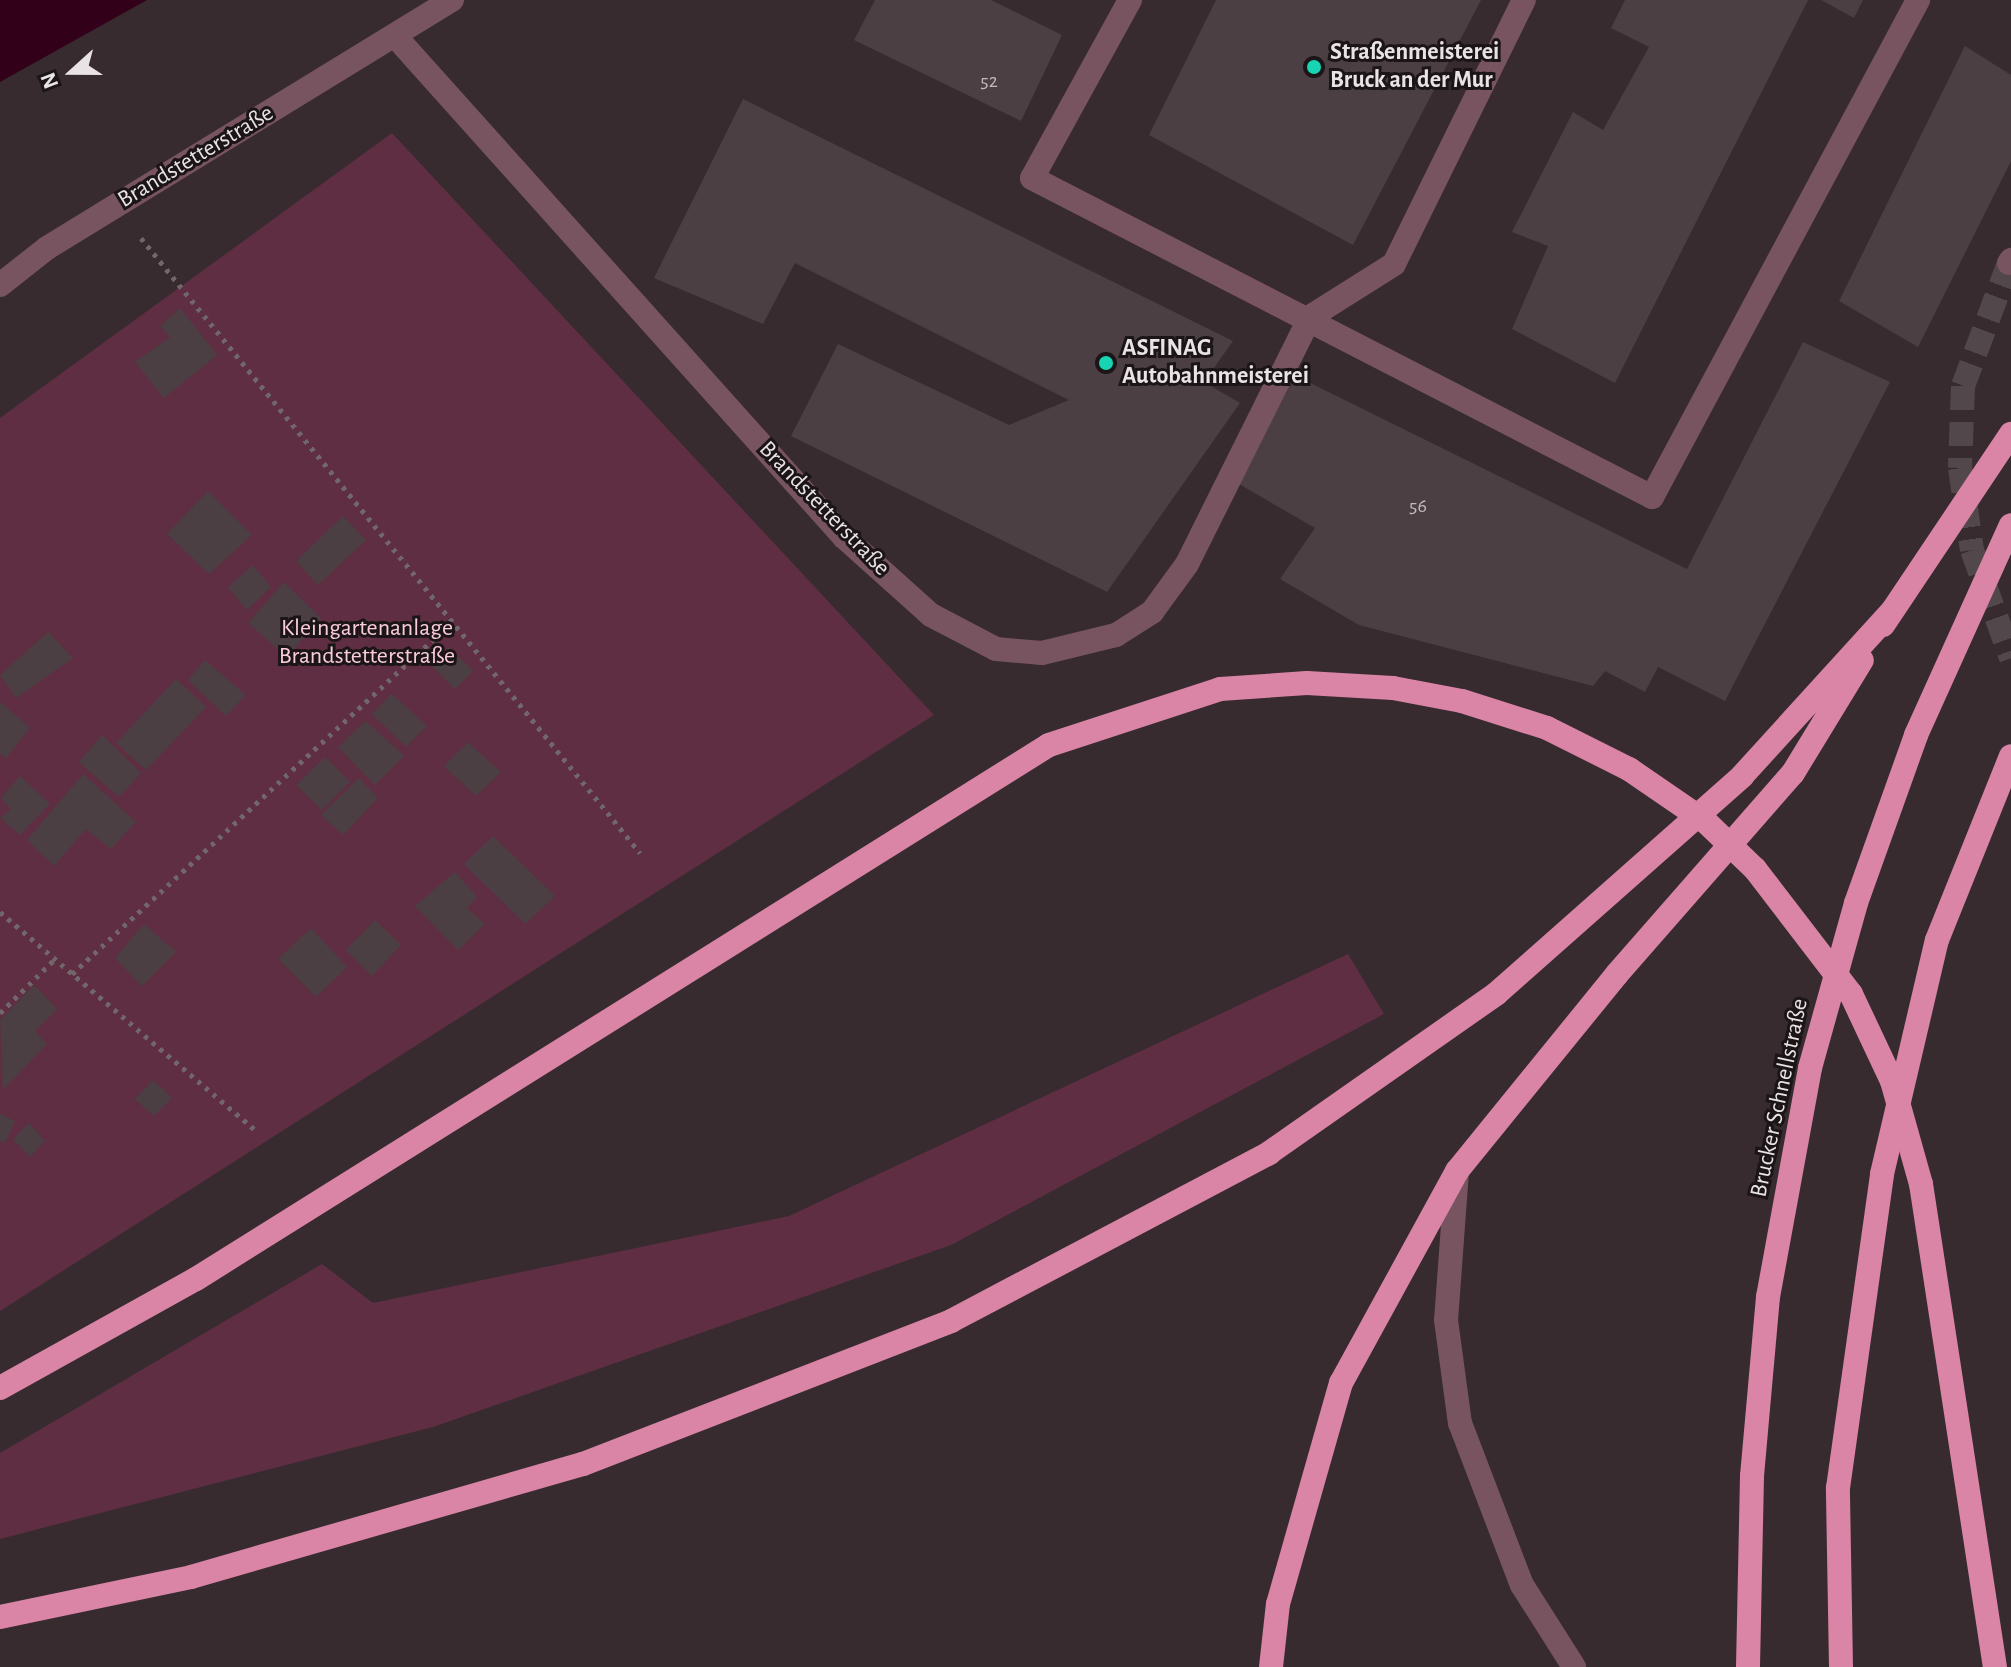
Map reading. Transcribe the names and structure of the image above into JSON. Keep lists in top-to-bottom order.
{
  "streets": {
    "highway": ["Brucker Schnellstraße"],
    "street": ["Brandstetterstraße"]
  },
  "parks": ["Kleingartenanlage Brandstetterstraße"],
  "places": ["Straßenmeisterei Bruck an der Mur", "ASFINAG Autobahnmeisterei"],
  "house_numbers": ["52", "56"],
  "north": "left"
}
